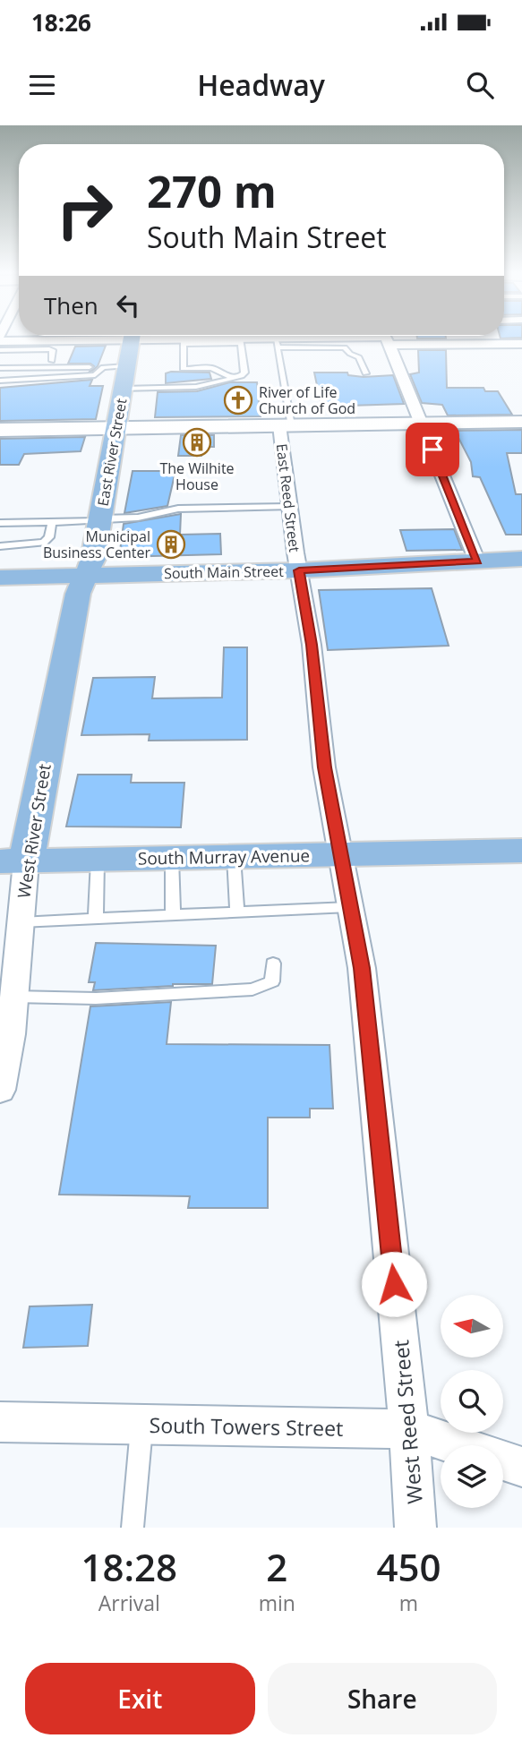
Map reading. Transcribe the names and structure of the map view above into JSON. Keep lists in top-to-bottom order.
{
  "streets": {
    "main road": [
      "East River Street",
      "South Main Street",
      "West River Street",
      "South Murray Avenue"
    ],
    "street": ["East Reed Street", "West Reed Street", "South Towers Street"]
  },
  "crossings": [
    ["East River Street", "South Main Street"],
    ["East River Street", "West River Street"],
    ["East Reed Street", "South Main Street"],
    ["East Reed Street", "West Reed Street"],
    ["South Main Street", "West River Street"],
    ["South Main Street", "West Reed Street"],
    ["West River Street", "South Murray Avenue"],
    ["South Murray Avenue", "West Reed Street"],
    ["West Reed Street", "South Towers Street"]
  ],
  "places": {
    "church": ["River of Life Church of God"],
    "building": ["The Wilhite House", "Municipal Business Center"]
  },
  "north": "left",
  "page": {
    "status": "18:26",
    "header": "Headway",
    "turn": ["270 m", "South Main Street"],
    "then": "Then",
    "eta": [
      "18:28",
      "Arrival",
      "2",
      "min",
      "450",
      "m"
    ],
    "buttons": ["Exit", "Share"]
  }
}
